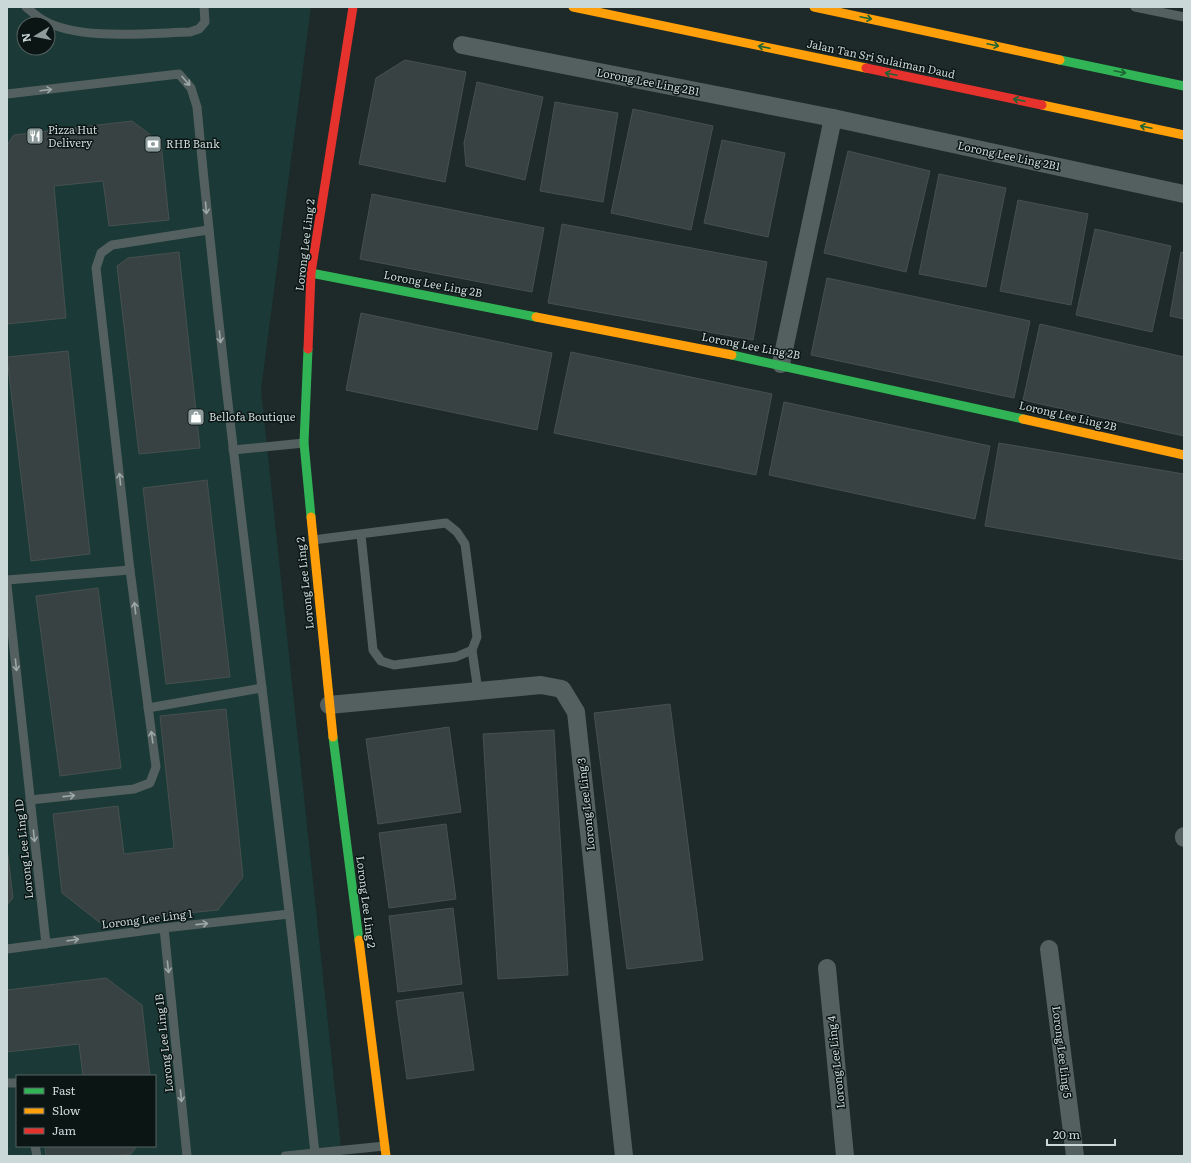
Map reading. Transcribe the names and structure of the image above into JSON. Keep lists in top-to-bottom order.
{
  "streets": {
    "street": [
      "Jalan Tan Sri Sulaiman Daud",
      "Lorong Lee Ling 2B1",
      "Lorong Lee Ling 2",
      "Lorong Lee Ling 2B",
      "Lorong Lee Ling 3",
      "Lorong Lee Ling 5",
      "Lorong Lee Ling 4"
    ],
    "lane": ["Lorong Lee Ling 1D", "Lorong Lee Ling 1", "Lorong Lee Ling 1B"]
  },
  "crossings": [
    ["Lorong Lee Ling 2", "Lorong Lee Ling 2B"],
    ["Lorong Lee Ling 2", "Lorong Lee Ling 3"],
    ["Lorong Lee Ling 1D", "Lorong Lee Ling 1"],
    ["Lorong Lee Ling 1", "Lorong Lee Ling 1B"]
  ],
  "one_way": ["Lorong Lee Ling 1D", "Lorong Lee Ling 1", "Lorong Lee Ling 1B"],
  "places": {
    "restaurant": ["Pizza Hut Delivery"],
    "bank": ["RHB Bank"],
    "shop": ["Bellofa Boutique"]
  },
  "legend": ["Fast", "Slow", "Jam"],
  "scale_bar": "20 m",
  "north": "left"
}
